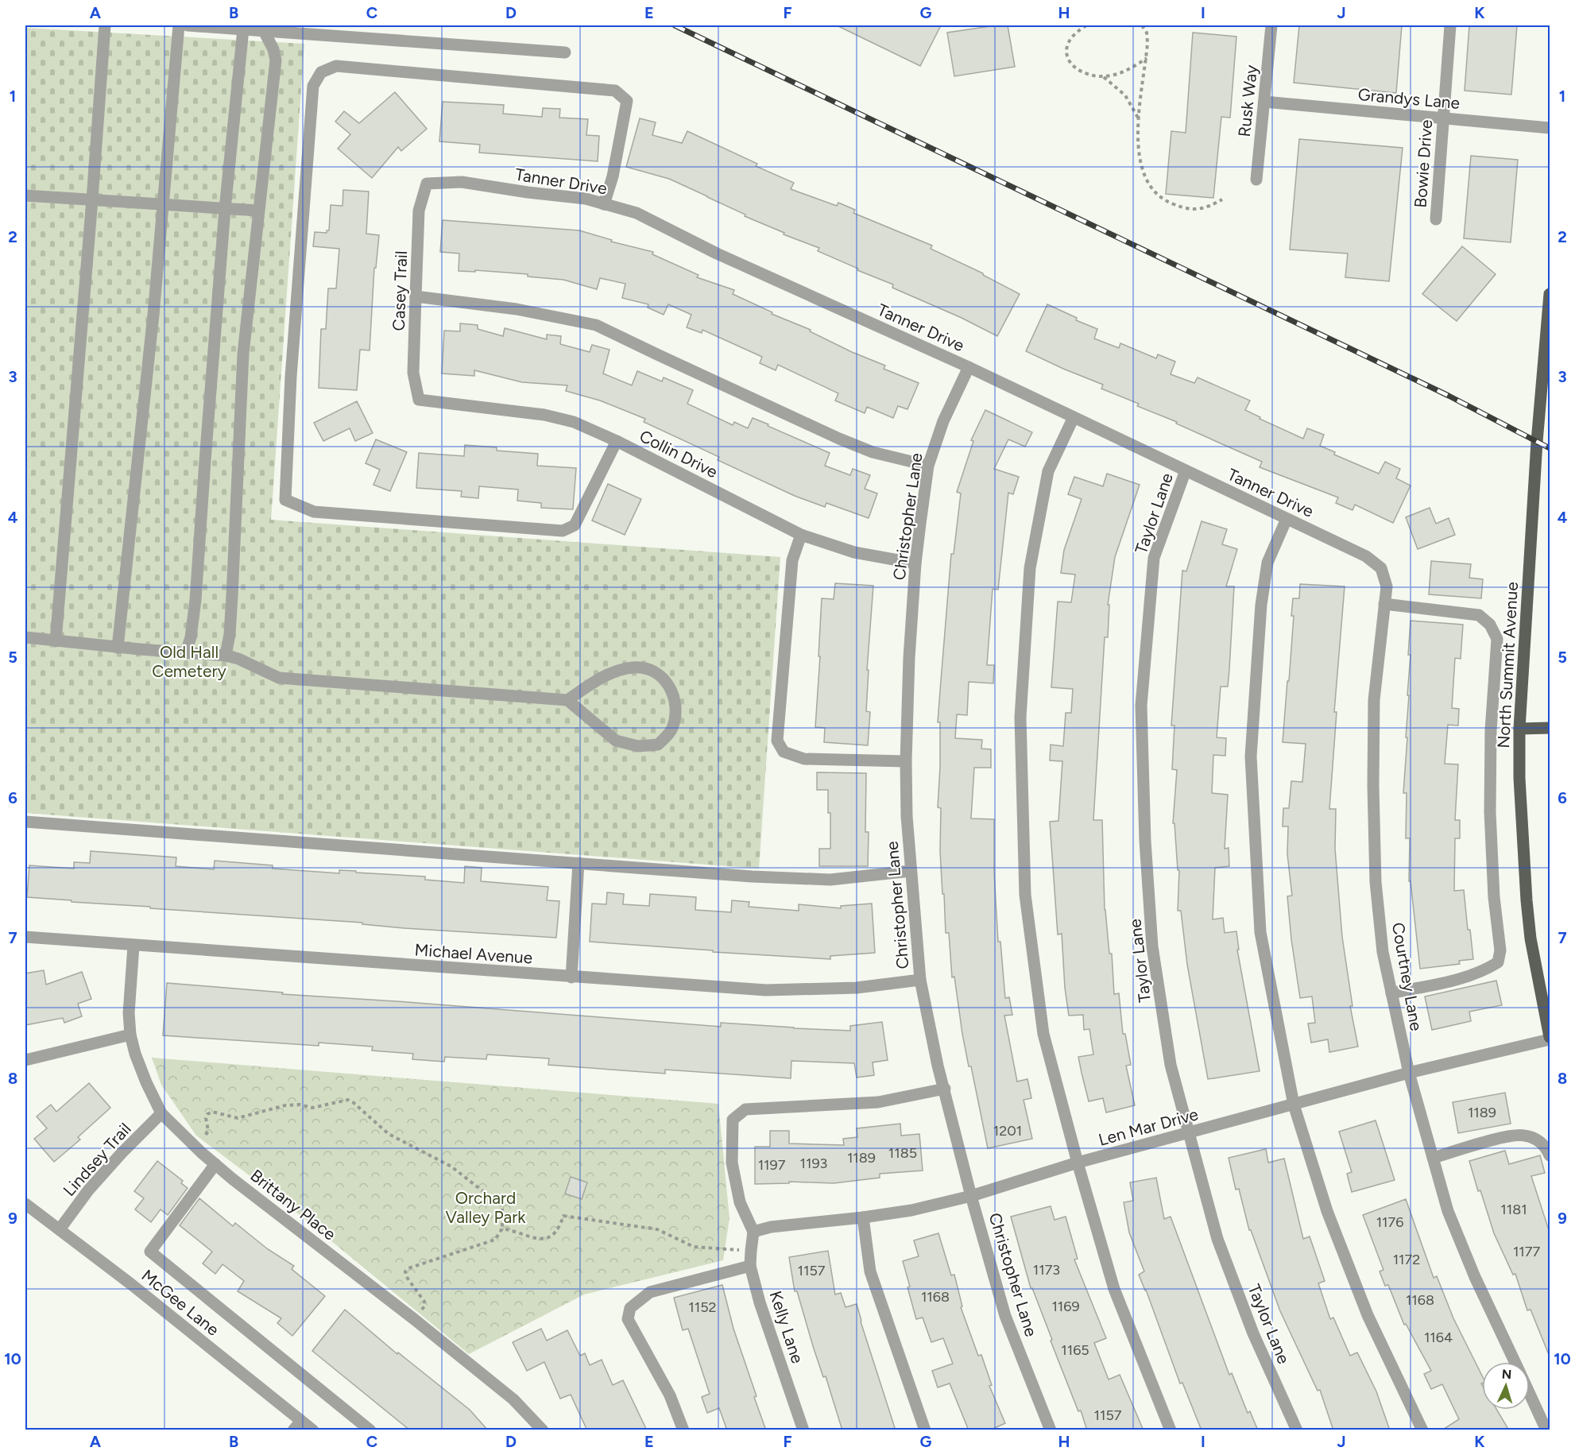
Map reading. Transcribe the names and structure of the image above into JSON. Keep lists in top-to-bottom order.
{
  "streets": {
    "main road": ["North Summit Avenue"],
    "street": [
      "Grandys Lane",
      "Rusk Way",
      "Bowie Drive",
      "Tanner Drive",
      "Casey Trail",
      "Collin Drive",
      "Taylor Lane",
      "Christopher Lane",
      "Michael Avenue",
      "Courtney Lane",
      "Len Mar Drive",
      "Lindsey Trail",
      "Brittany Place",
      "McGee Lane",
      "Kelly Lane"
    ]
  },
  "crossings": [
    ["Grandys Lane", "Rusk Way"],
    ["Grandys Lane", "Bowie Drive"],
    ["Tanner Drive", "Casey Trail"],
    ["Tanner Drive", "Taylor Lane"],
    ["Tanner Drive", "Christopher Lane"],
    ["Tanner Drive", "Courtney Lane"],
    ["Casey Trail", "Collin Drive"],
    ["Collin Drive", "Christopher Lane"],
    ["Taylor Lane", "Len Mar Drive"],
    ["Christopher Lane", "Michael Avenue"],
    ["Christopher Lane", "Len Mar Drive"],
    ["North Summit Avenue", "Len Mar Drive"],
    ["Michael Avenue", "Brittany Place"],
    ["Courtney Lane", "Len Mar Drive"],
    ["Len Mar Drive", "Kelly Lane"],
    ["Lindsey Trail", "Brittany Place"],
    ["Lindsey Trail", "McGee Lane"]
  ],
  "parks": ["Old Hall Cemetery", "Orchard Valley Park"],
  "house_numbers": [
    "1189",
    "1201",
    "1185",
    "1189",
    "1193",
    "1197",
    "1181",
    "1176",
    "1177",
    "1172",
    "1173",
    "1157",
    "1168",
    "1168",
    "1169",
    "1152",
    "1164",
    "1165",
    "1157"
  ],
  "north": "top",
  "grid": {
    "columns": [
      "A",
      "B",
      "C",
      "D",
      "E",
      "F",
      "G",
      "H",
      "I",
      "J",
      "K"
    ],
    "rows": [
      "1",
      "2",
      "3",
      "4",
      "5",
      "6",
      "7",
      "8",
      "9",
      "10"
    ]
  }
}
